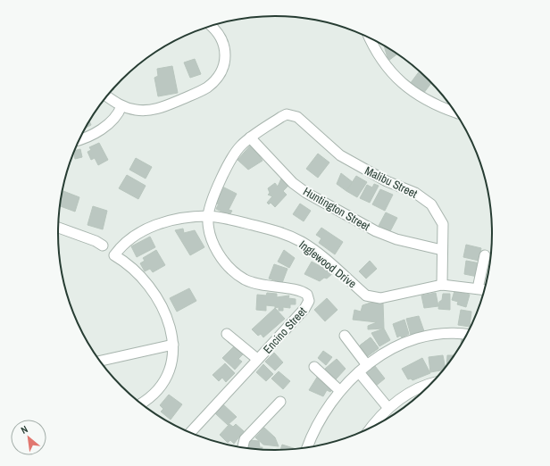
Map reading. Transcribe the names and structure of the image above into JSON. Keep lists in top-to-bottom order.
{
  "streets": {
    "street": [
      "Malibu Street",
      "Huntington Street",
      "Inglewood Drive",
      "Encino Street"
    ]
  },
  "crossings": [
    ["Malibu Street", "Huntington Street"],
    ["Malibu Street", "Inglewood Drive"],
    ["Malibu Street", "Encino Street"],
    ["Huntington Street", "Encino Street"],
    ["Inglewood Drive", "Encino Street"]
  ],
  "north": "top left"
}
